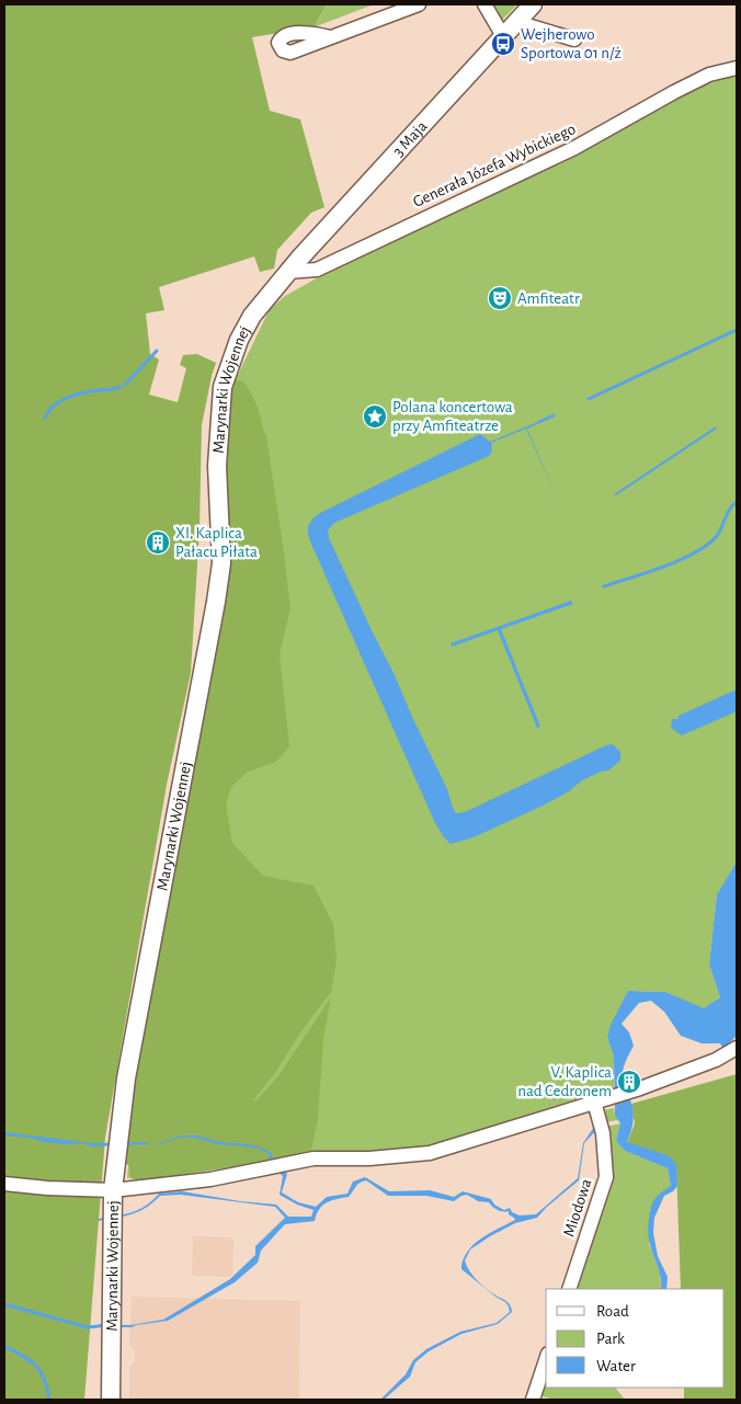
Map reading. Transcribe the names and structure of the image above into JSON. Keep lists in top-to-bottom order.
{
  "streets": {
    "main road": ["3 Maja", "Marynarki Wojennej"],
    "street": ["Generała Józefa Wybickiego", "Miodowa"]
  },
  "crossings": [
    ["3 Maja", "Generała Józefa Wybickiego"],
    ["3 Maja", "Marynarki Wojennej"],
    ["Generała Józefa Wybickiego", "Marynarki Wojennej"]
  ],
  "places": {
    "bus stop": ["Wejherowo Sportowa 01 n/ż"],
    "theatre": ["Amfiteatr"],
    "place": ["Polana koncertowa przy Amfiteatrze"],
    "building": ["XI. Kaplica Pałacu Piłata", "V. Kaplica nad Cedronem"]
  },
  "legend": ["Road", "Park", "Water"]
}
